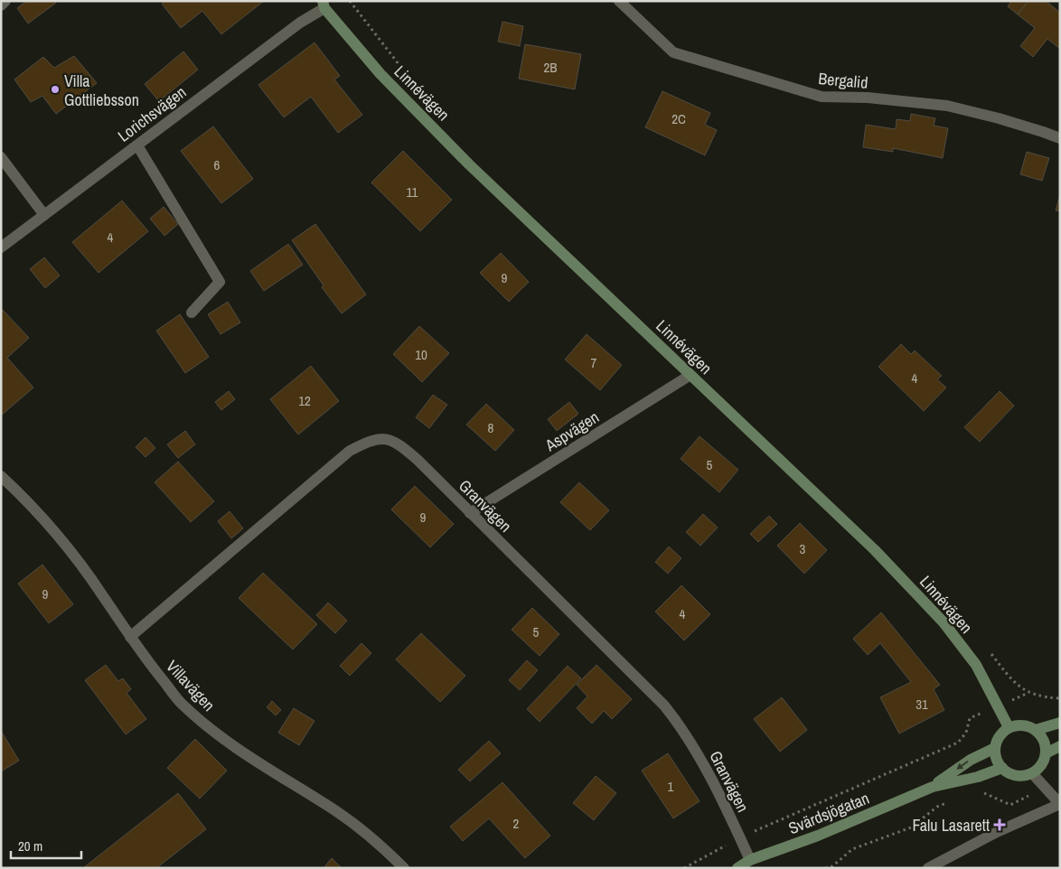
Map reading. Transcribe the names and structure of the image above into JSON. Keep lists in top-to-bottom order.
{
  "streets": {
    "street": [
      "Bergalid",
      "Linnévägen",
      "Lorichsvägen",
      "Aspvägen",
      "Granvägen",
      "Villavägen",
      "Svärdsjögatan"
    ]
  },
  "crossings": [
    ["Linnévägen", "Lorichsvägen"],
    ["Linnévägen", "Aspvägen"],
    ["Linnévägen", "Svärdsjögatan"],
    ["Aspvägen", "Granvägen"],
    ["Granvägen", "Villavägen"],
    ["Granvägen", "Svärdsjögatan"]
  ],
  "places": {
    "other": ["Villa Gottliebsson"],
    "health": ["Falu Lasarett"]
  },
  "house_numbers": [
    "2B",
    "2C",
    "6",
    "11",
    "4",
    "9",
    "10",
    "7",
    "4",
    "12",
    "8",
    "5",
    "9",
    "3",
    "9",
    "4",
    "5",
    "31",
    "1",
    "2"
  ],
  "scale_bar": "20 m"
}
